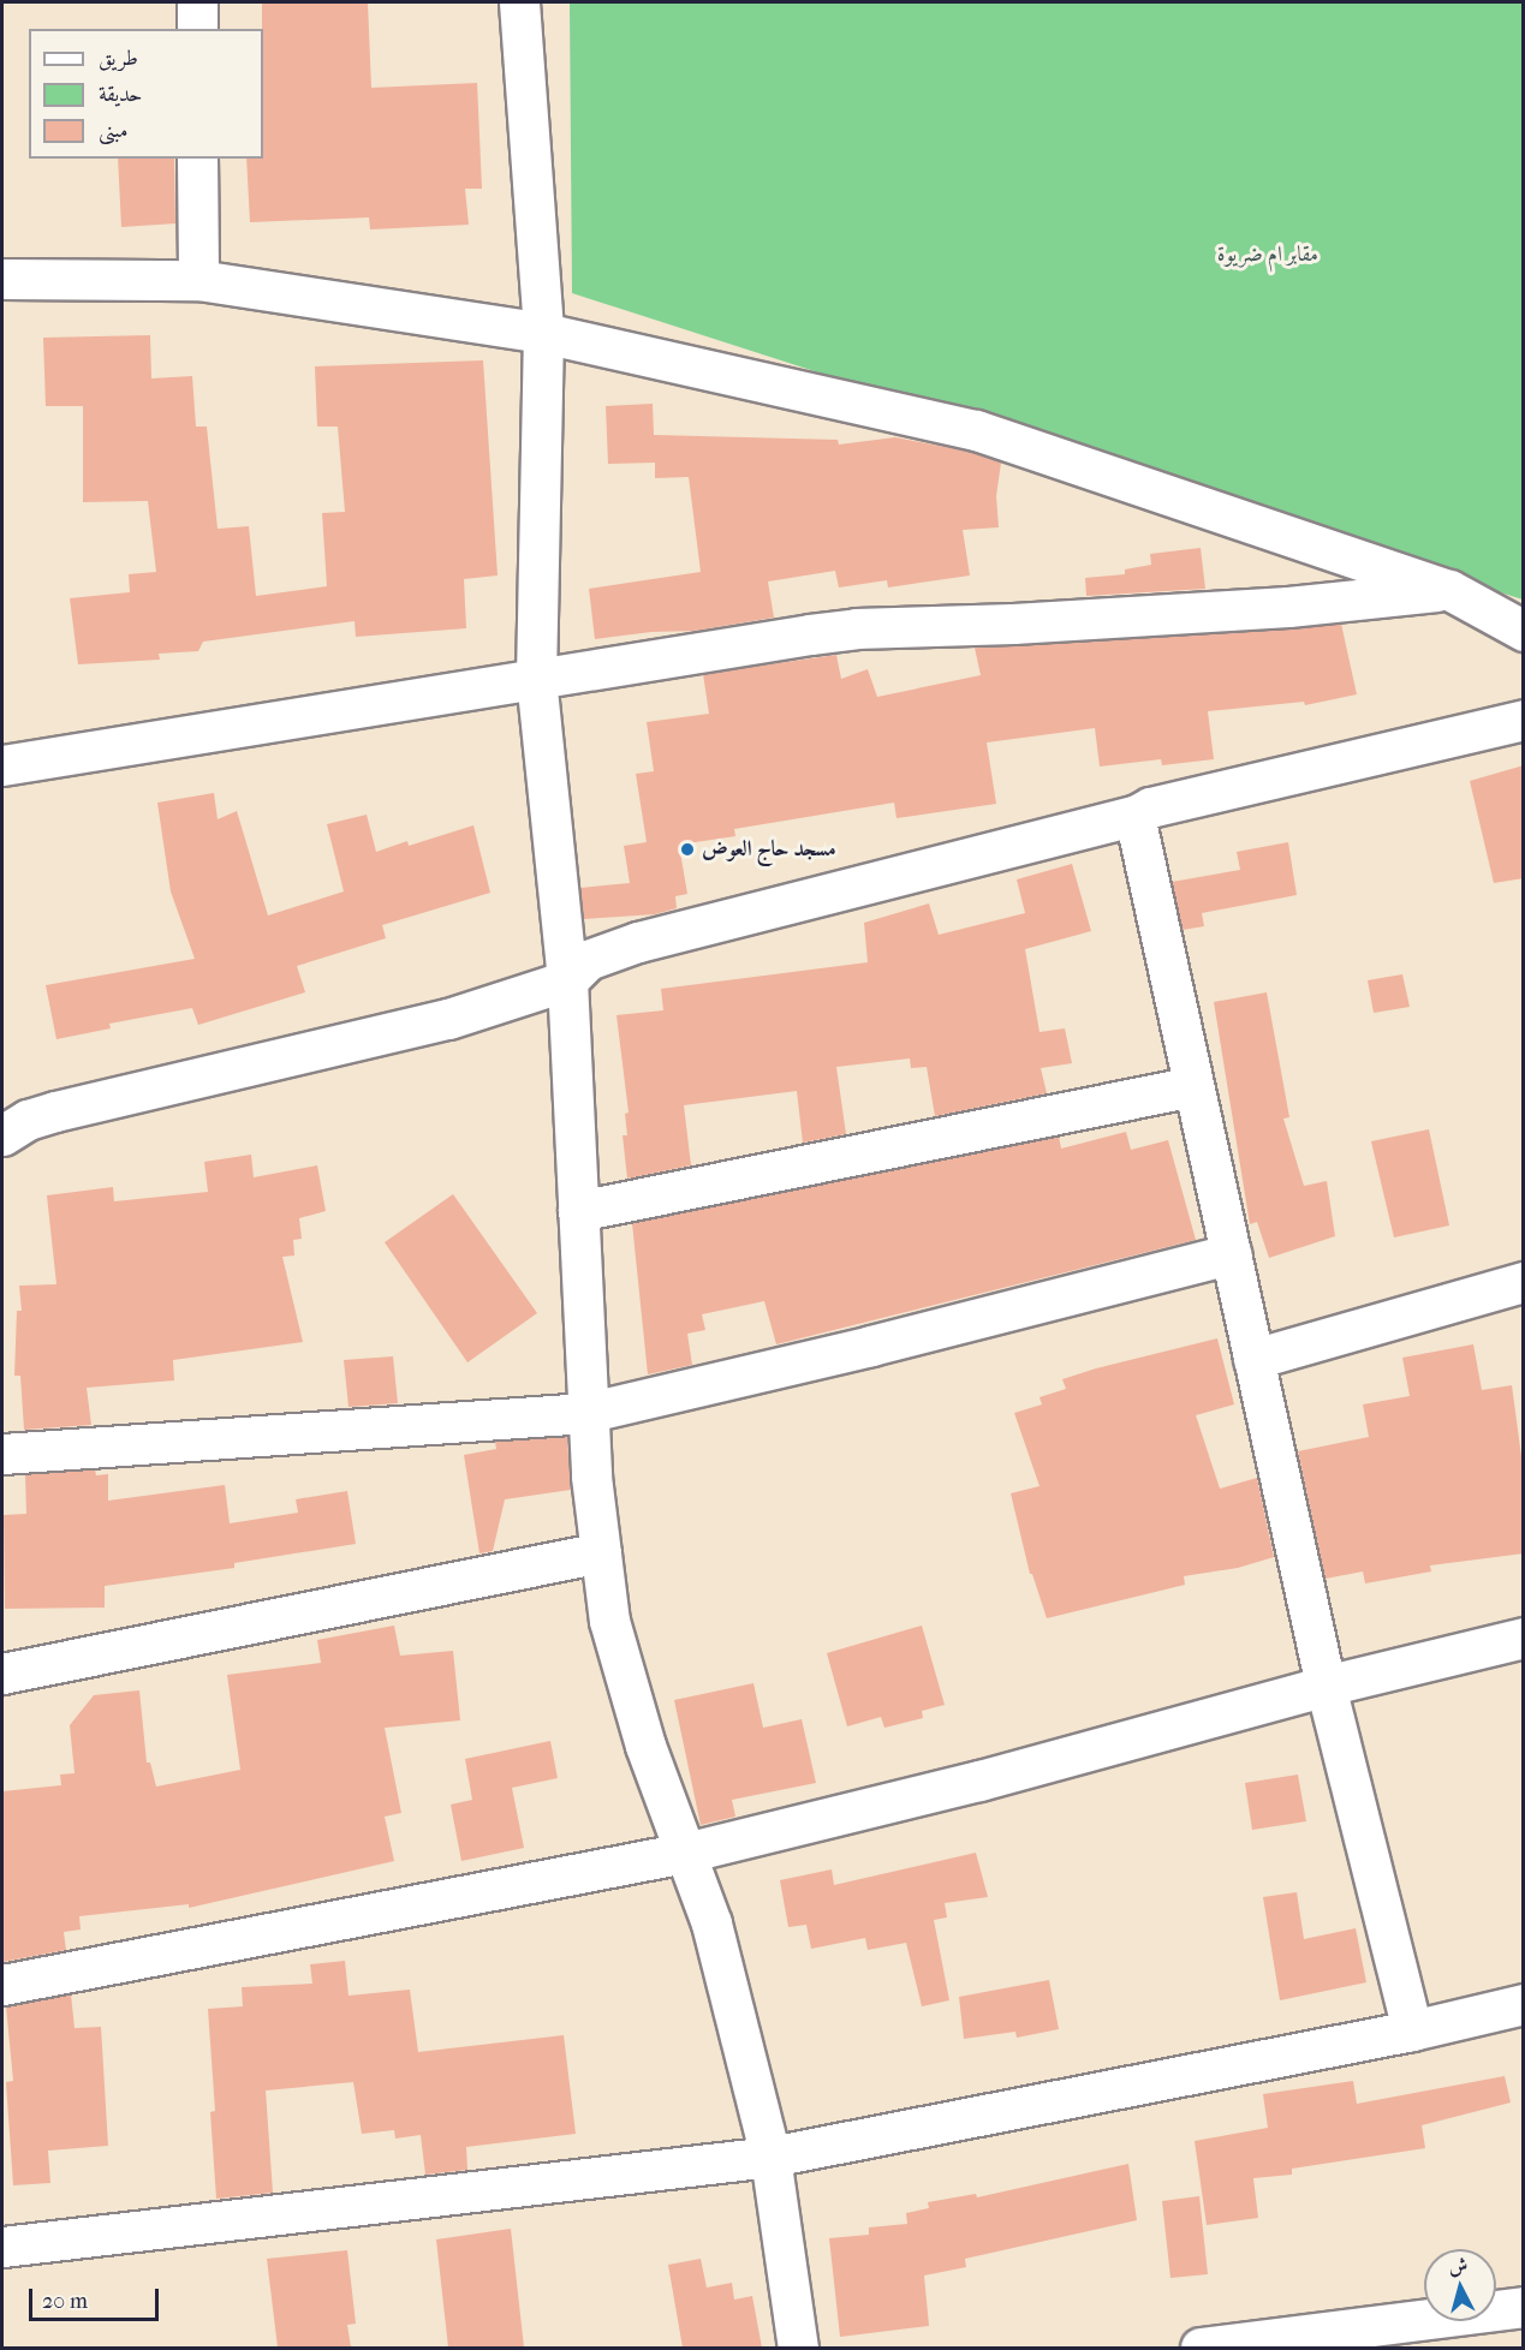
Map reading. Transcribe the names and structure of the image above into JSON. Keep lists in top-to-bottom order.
{
  "parks": ["مقابر ام ضريوة"],
  "places": ["مسجد حاج العوض"],
  "legend": ["طريق", "حديقة", "مبنى"],
  "scale_bar": "20 m",
  "north": "top"
}
